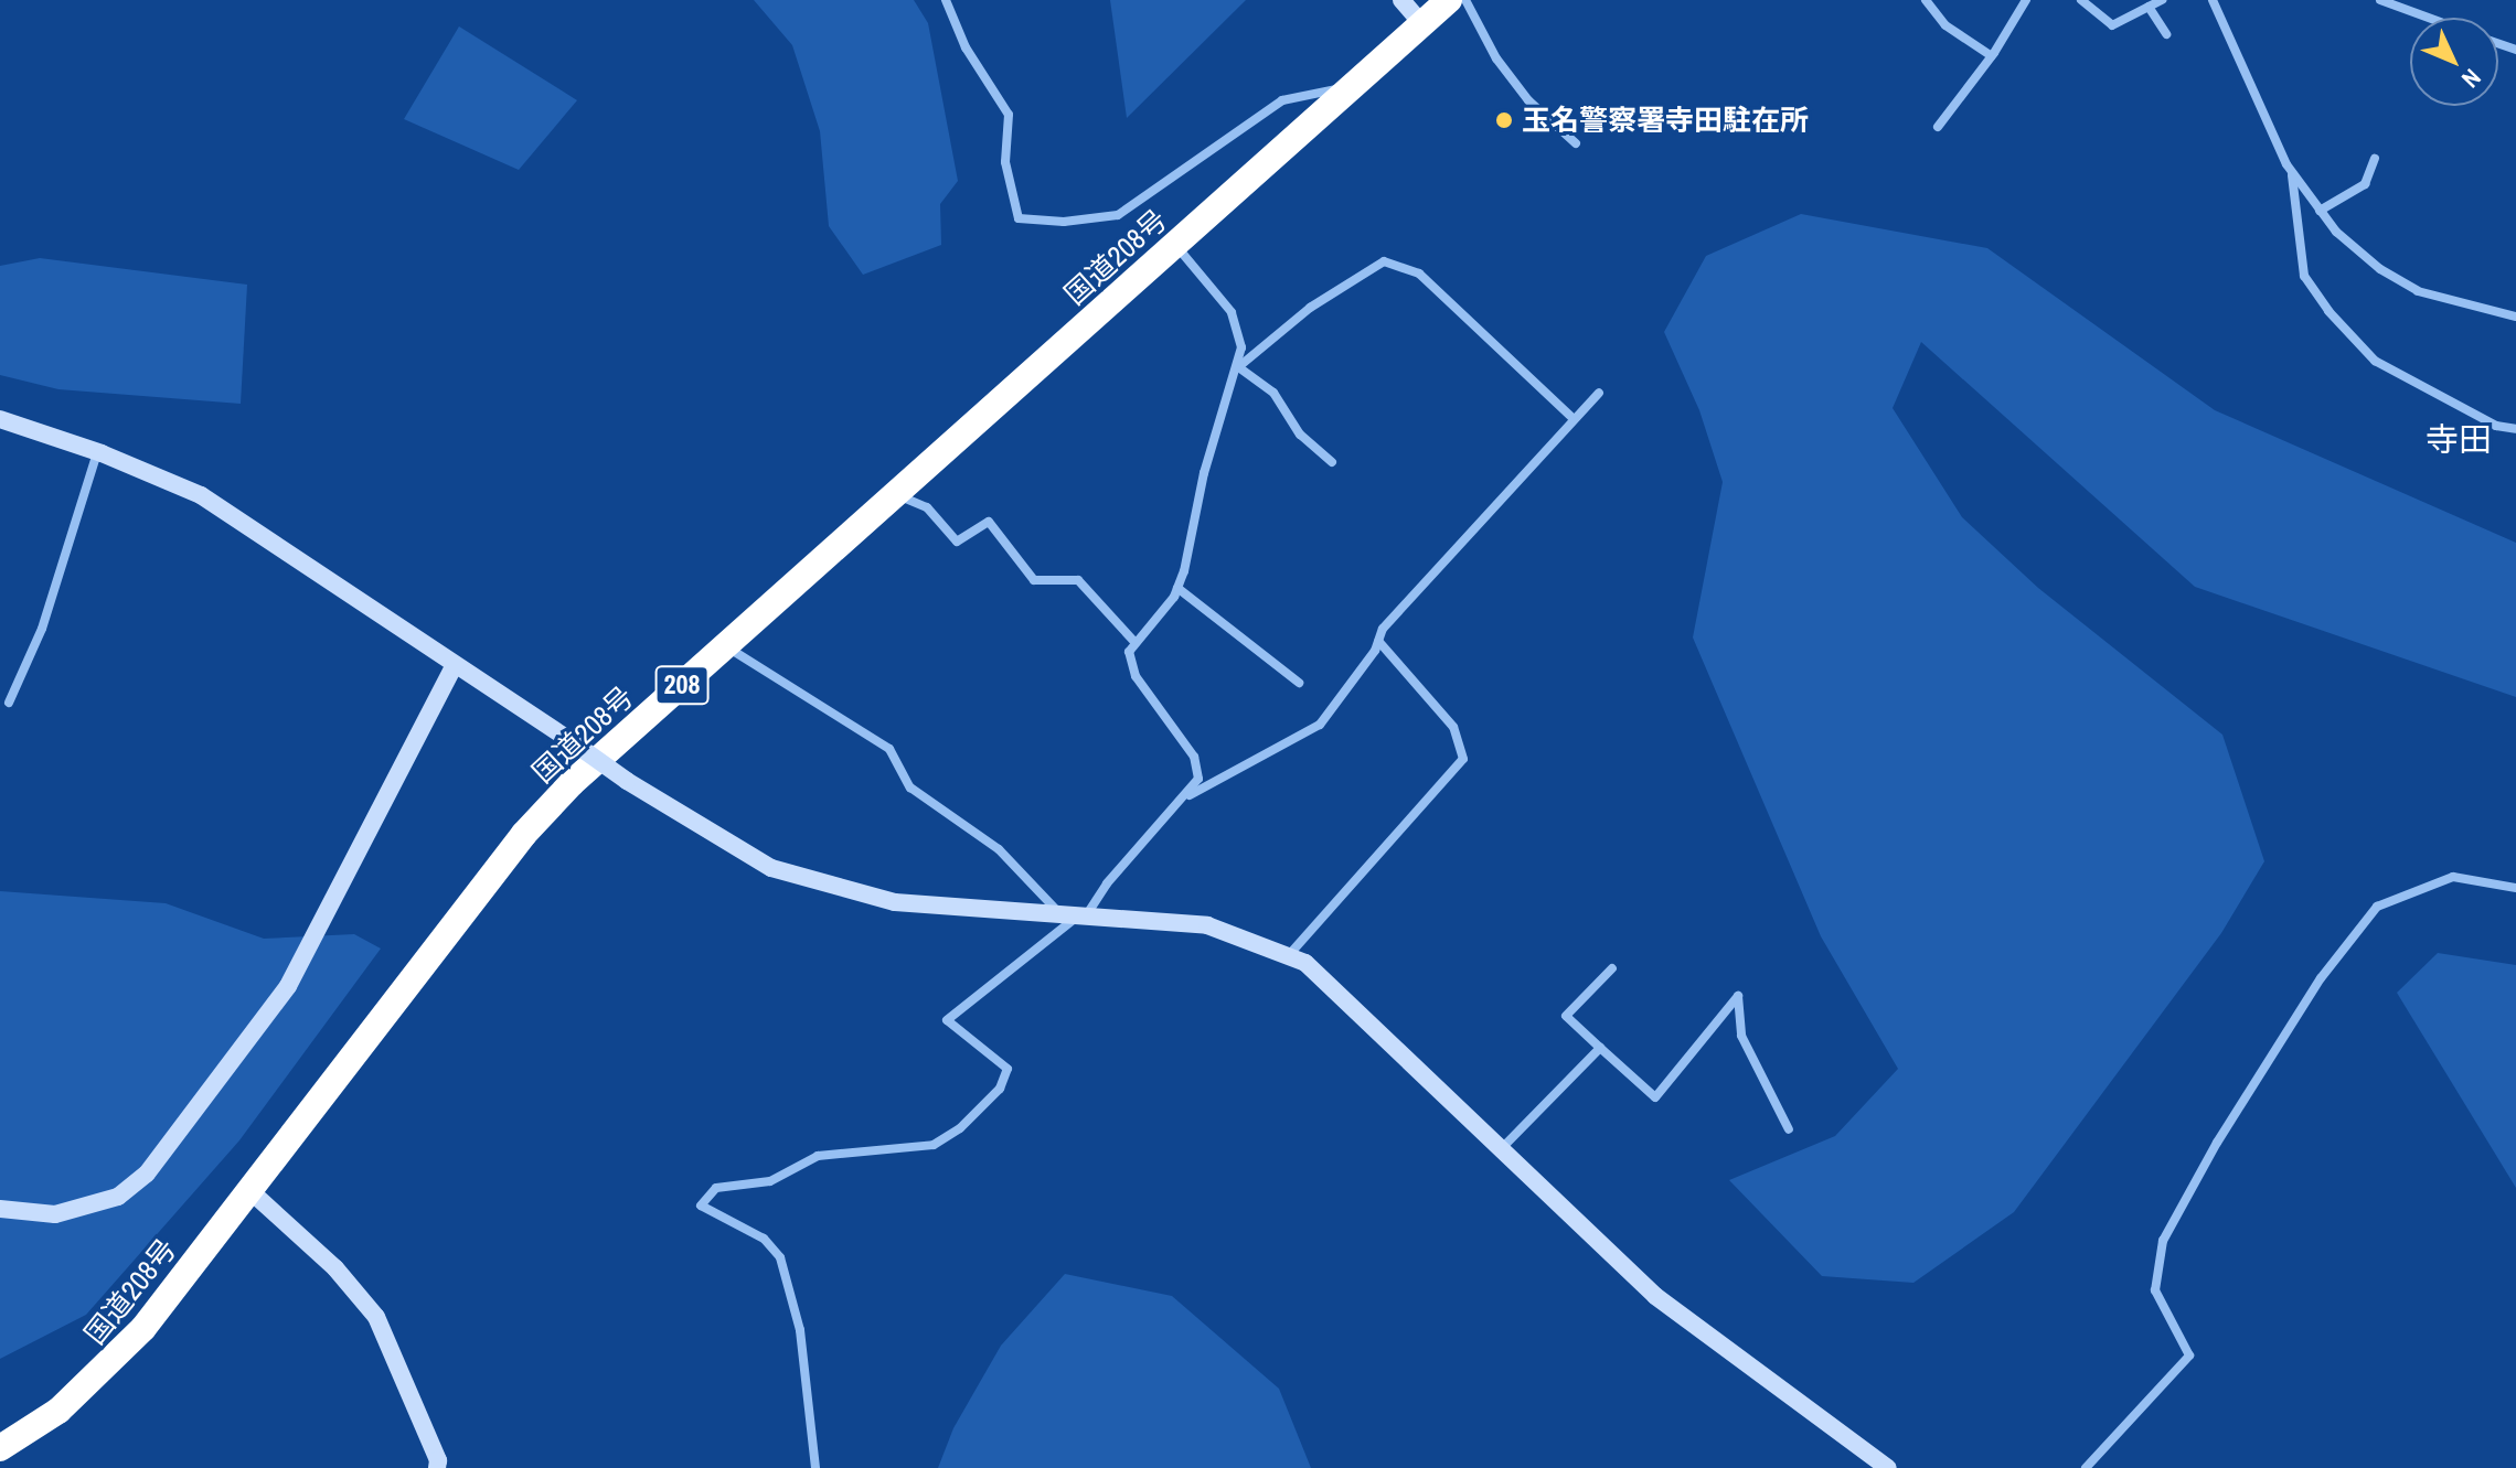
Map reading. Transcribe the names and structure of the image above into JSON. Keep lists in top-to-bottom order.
{
  "streets": {
    "highway": ["国道208号", "208"]
  },
  "districts": ["寺田"],
  "places": ["玉名警察署寺田駐在所"],
  "north": "bottom right"
}
